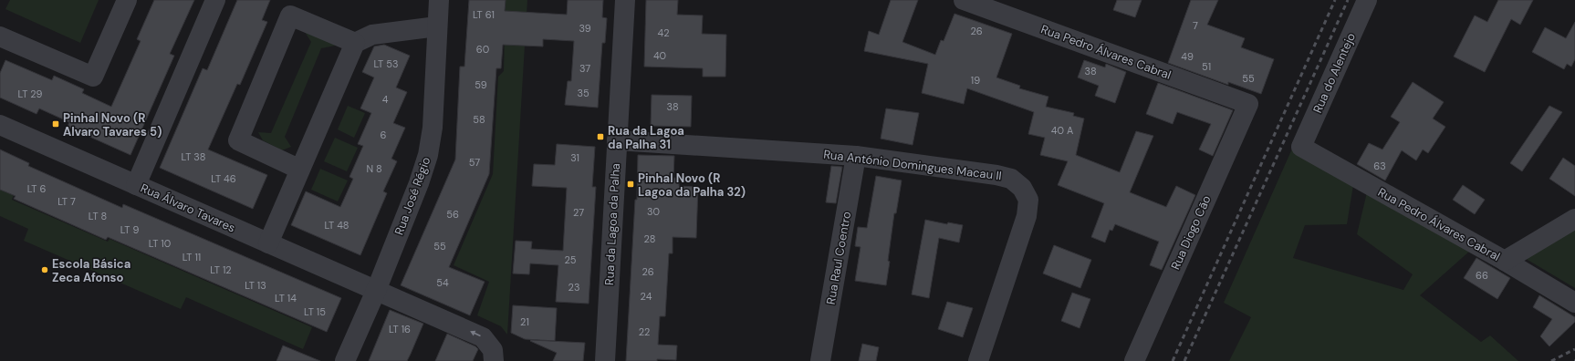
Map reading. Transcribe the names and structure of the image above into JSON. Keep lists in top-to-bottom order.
{
  "streets": {
    "street": [
      "Rua Pedro Álvares Cabral",
      "Rua do Alentejo",
      "Rua António Domingues Macau II",
      "Rua José Régio",
      "Rua Álvaro Tavares",
      "Rua da Lagoa da Palha",
      "Rua Diogo Cão",
      "Rua Raul Coentro"
    ]
  },
  "crossings": [
    ["Rua Pedro Álvares Cabral", "Rua do Alentejo"],
    ["Rua Pedro Álvares Cabral", "Rua Diogo Cão"],
    ["Rua António Domingues Macau II", "Rua da Lagoa da Palha"],
    ["Rua António Domingues Macau II", "Rua Raul Coentro"],
    ["Rua José Régio", "Rua Álvaro Tavares"]
  ],
  "places": {
    "transit": ["Pinhal Novo (R Alvaro Tavares 5)", "Rua da Lagoa da Palha 31", "Pinhal Novo (R Lagoa da Palha 32)"],
    "other": ["Escola Básica Zeca Afonso"]
  },
  "house_numbers": [
    "LT 61",
    "7",
    "39",
    "26",
    "42",
    "60",
    "40",
    "49",
    "LT 53",
    "51",
    "37",
    "38",
    "55",
    "19",
    "59",
    "35",
    "LT 29",
    "4",
    "38",
    "58",
    "40 A",
    "6",
    "LT 38",
    "31",
    "57",
    "63",
    "N 8",
    "LT 46",
    "LT 6",
    "LT 7",
    "30",
    "27",
    "56",
    "LT 8",
    "LT 48",
    "LT 9",
    "28",
    "LT 10",
    "55",
    "LT 11",
    "25",
    "LT 12",
    "26",
    "66",
    "54",
    "LT 13",
    "23",
    "24",
    "LT 14",
    "LT 15",
    "21",
    "LT 16",
    "22"
  ]
}
